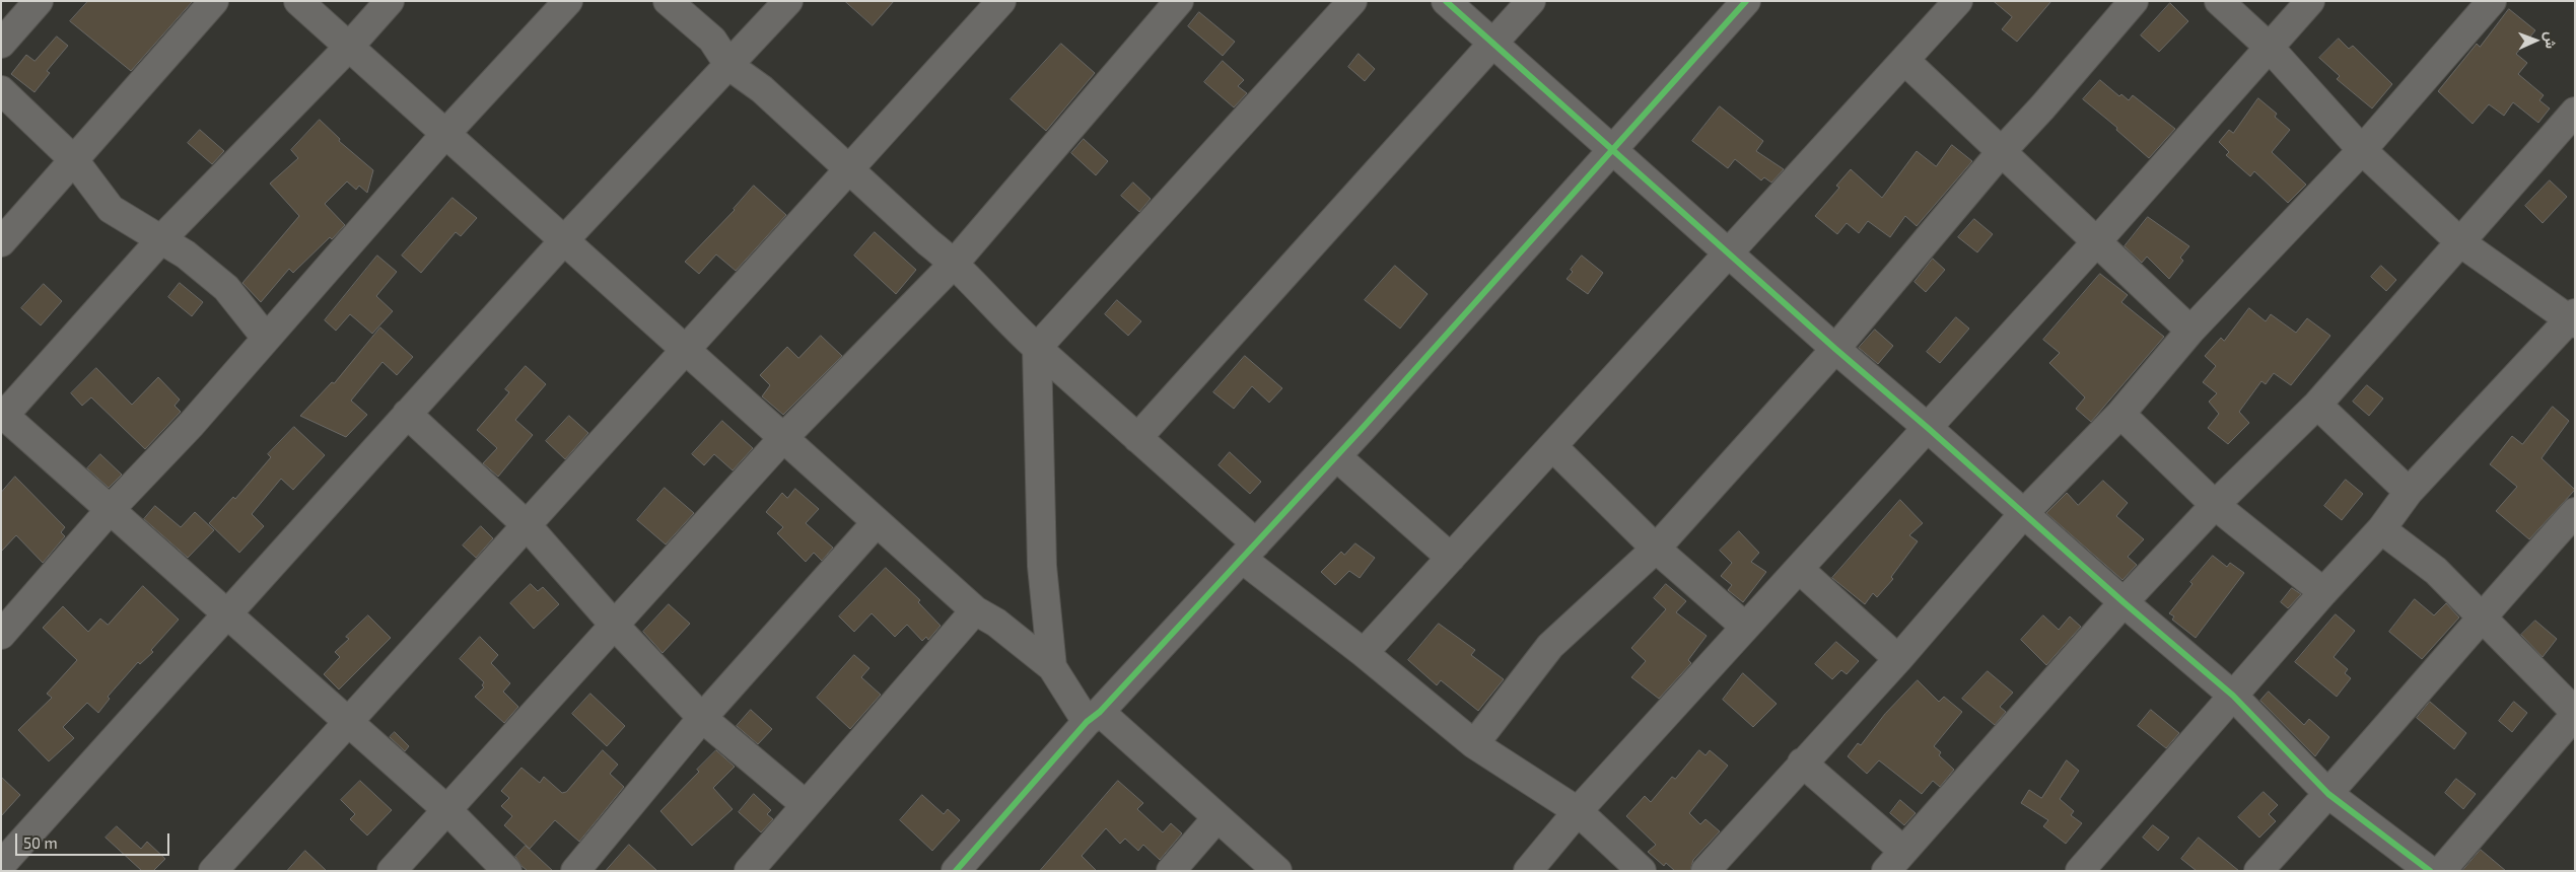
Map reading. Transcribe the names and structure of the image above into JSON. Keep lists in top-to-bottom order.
{
  "scale_bar": "50 m",
  "north": "right"
}
